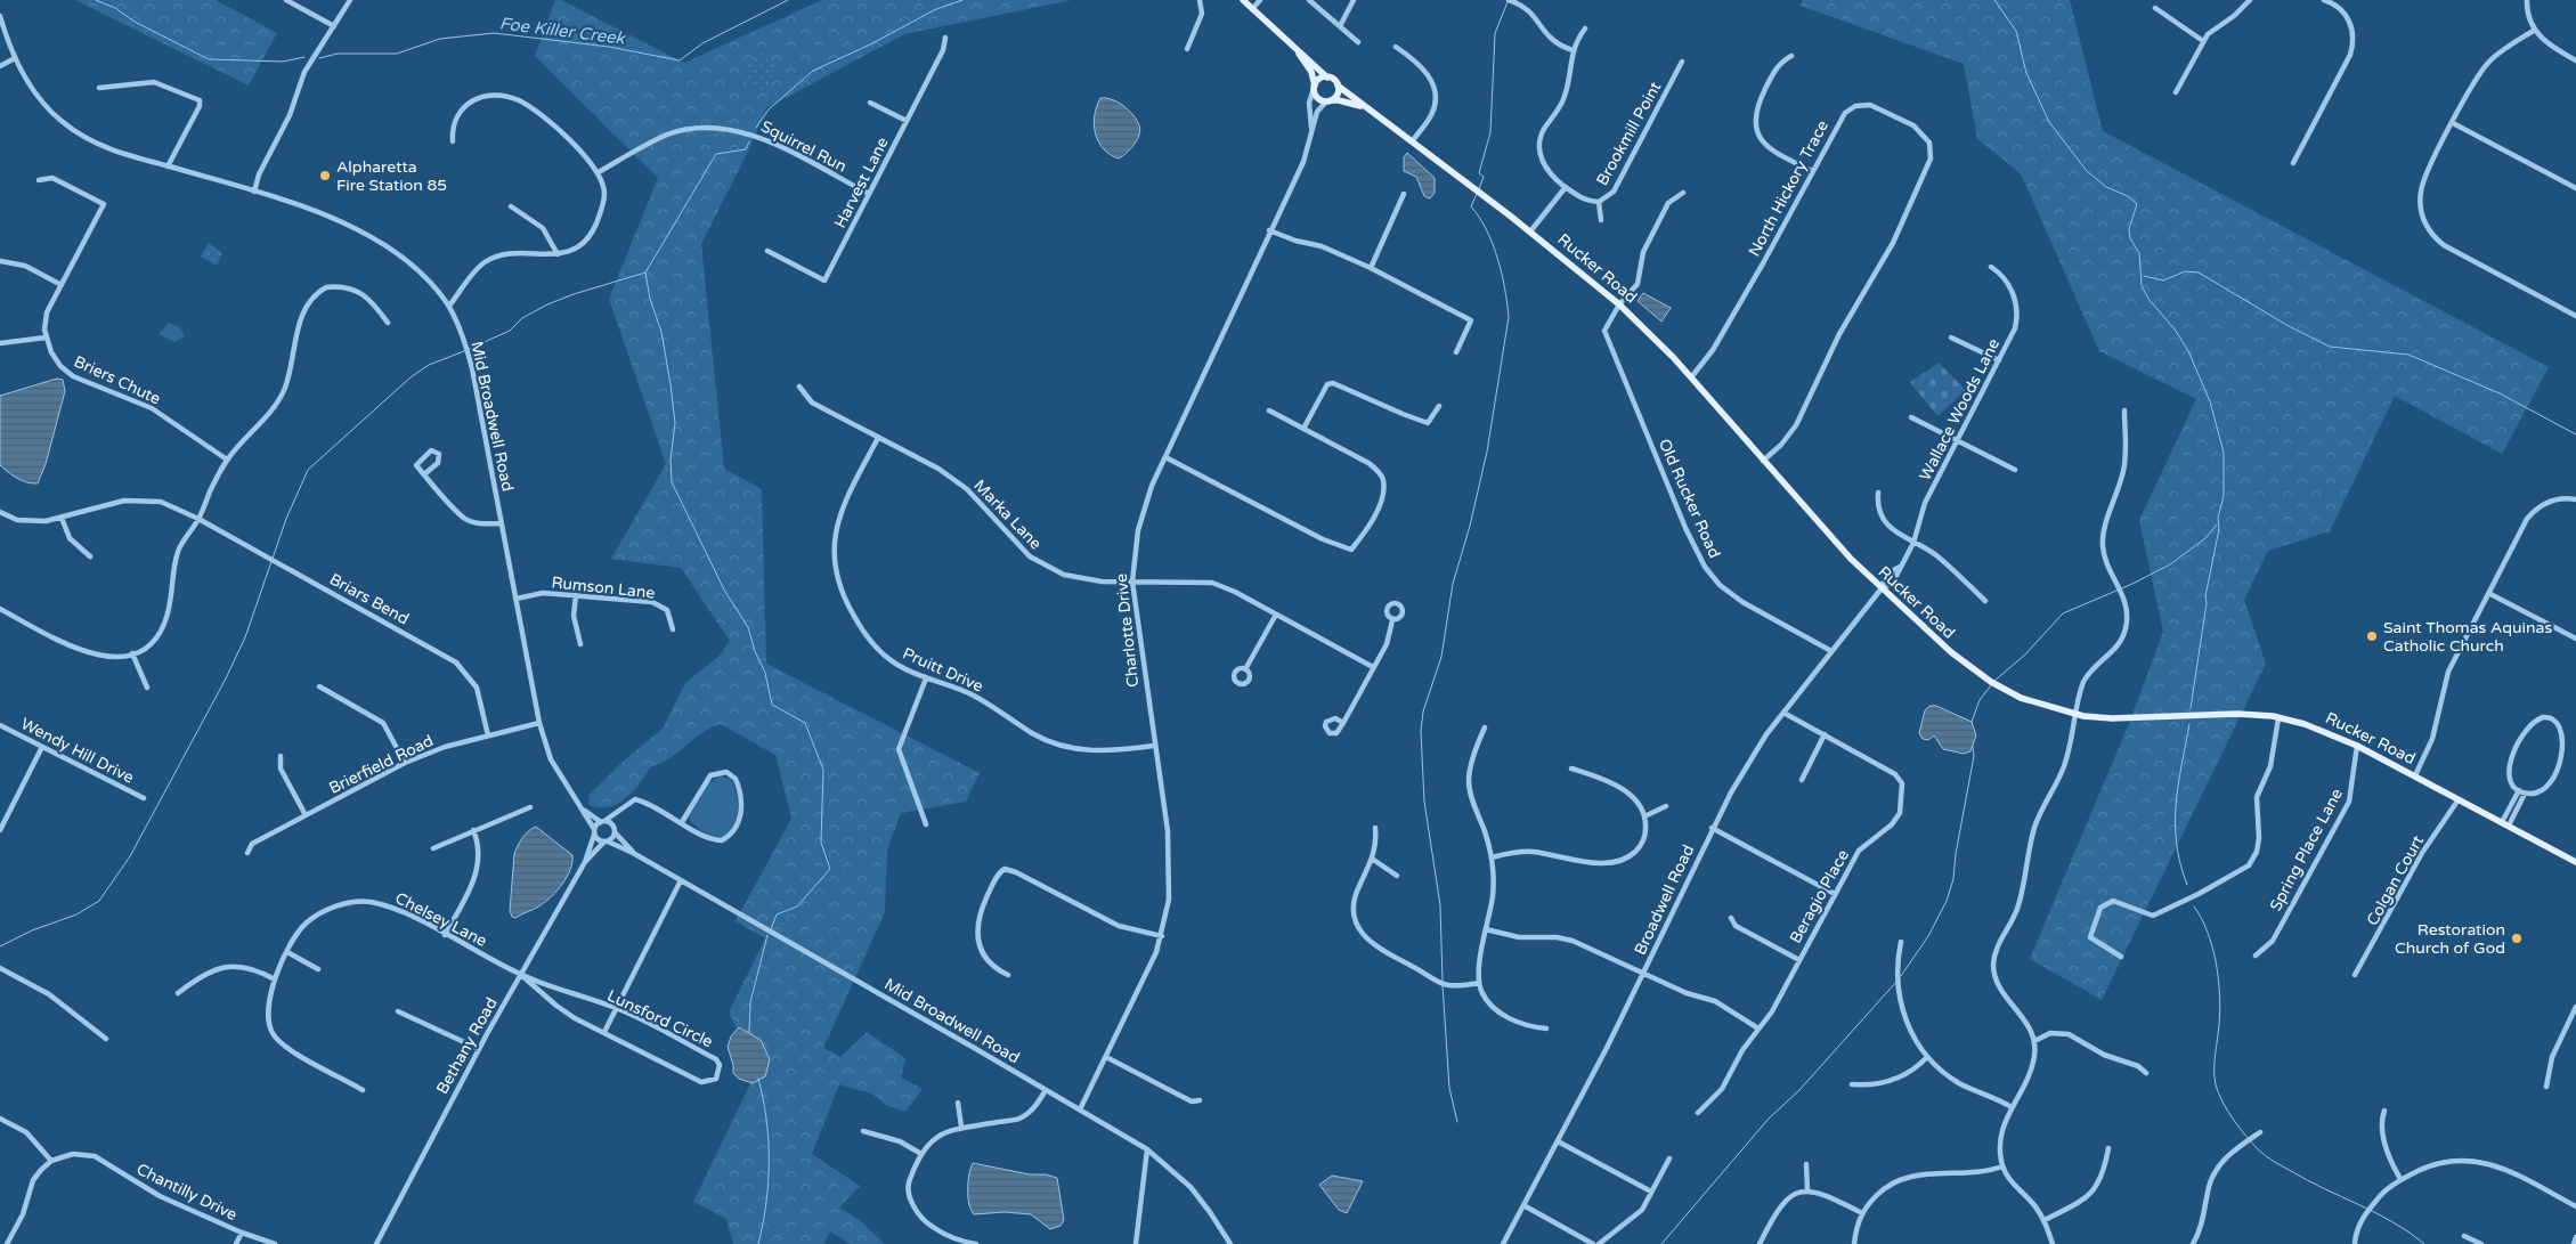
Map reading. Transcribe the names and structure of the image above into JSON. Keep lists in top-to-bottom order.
{
  "streets": {
    "main road": ["Rucker Road"],
    "street": [
      "Brookmill Point",
      "Squirrel Run",
      "Harvest Lane",
      "North Hickory Trace",
      "Briers Chute",
      "Wallace Woods Lane",
      "Mid Broadwell Road",
      "Old Rucker Road",
      "Marka Lane",
      "Rumson Lane",
      "Briars Bend",
      "Charlotte Drive",
      "Pruitt Drive",
      "Wendy Hill Drive",
      "Brierfield Road",
      "Spring Place Lane",
      "Colgan Court",
      "Beragio Place",
      "Broadwell Road",
      "Chelsey Lane",
      "Lunsford Circle",
      "Bethany Road",
      "Chantilly Drive"
    ]
  },
  "crossings": [
    ["Squirrel Run", "Harvest Lane"],
    ["North Hickory Trace", "Rucker Road"],
    ["Rucker Road", "Wallace Woods Lane"],
    ["Rucker Road", "Old Rucker Road"],
    ["Rucker Road", "Charlotte Drive"],
    ["Rucker Road", "Spring Place Lane"],
    ["Rucker Road", "Colgan Court"],
    ["Rucker Road", "Broadwell Road"],
    ["Wallace Woods Lane", "Broadwell Road"],
    ["Mid Broadwell Road", "Rumson Lane"],
    ["Mid Broadwell Road", "Charlotte Drive"],
    ["Mid Broadwell Road", "Brierfield Road"],
    ["Mid Broadwell Road", "Bethany Road"],
    ["Old Rucker Road", "Broadwell Road"],
    ["Marka Lane", "Charlotte Drive"],
    ["Marka Lane", "Pruitt Drive"],
    ["Briars Bend", "Brierfield Road"],
    ["Charlotte Drive", "Pruitt Drive"],
    ["Beragio Place", "Broadwell Road"],
    ["Chelsey Lane", "Lunsford Circle"],
    ["Chelsey Lane", "Bethany Road"],
    ["Lunsford Circle", "Bethany Road"]
  ],
  "water": ["Foe Killer Creek"],
  "places": ["Alpharetta Fire Station 85", "Saint Thomas Aquinas Catholic Church", "Restoration Church of God"]
}
